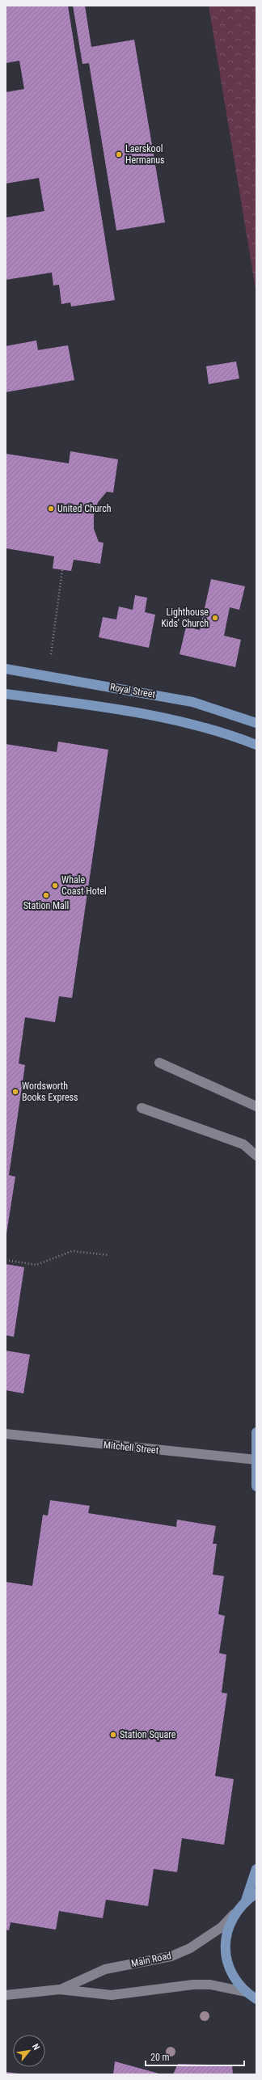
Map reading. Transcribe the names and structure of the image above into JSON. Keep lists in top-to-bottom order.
{
  "streets": {
    "main road": ["Royal Street", "Mitchell Street", "Main Road"]
  },
  "places": [
    "Laerskool Hermanus",
    "United Church",
    "Lighthouse Kids' Church",
    "Whale Coast Hotel",
    "Station Mall",
    "Wordsworth Books Express",
    "Station Square"
  ],
  "scale_bar": "20 m",
  "north": "top right"
}
